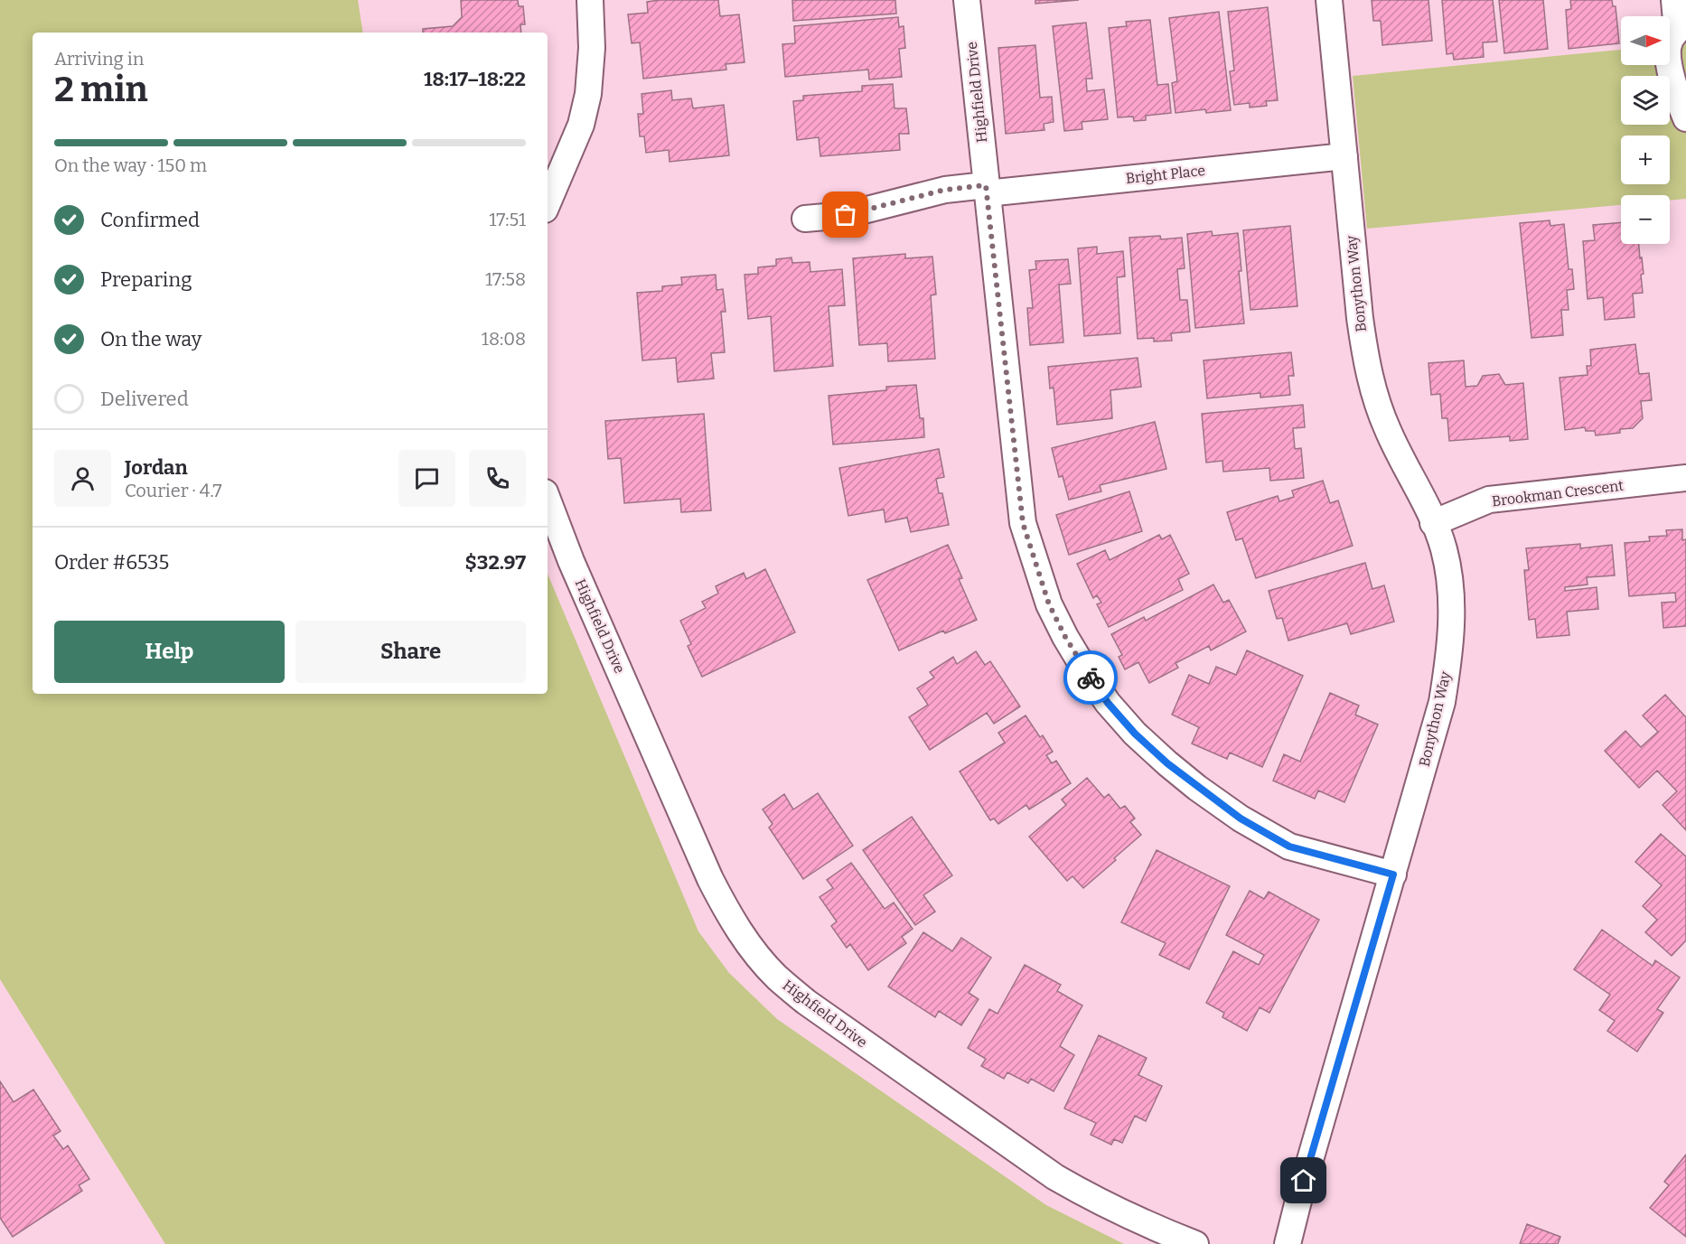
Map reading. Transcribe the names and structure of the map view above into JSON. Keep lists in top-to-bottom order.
{
  "streets": {
    "street": [
      "Highfield Drive",
      "Bright Place",
      "Bonython Way",
      "Brookman Crescent"
    ]
  },
  "crossings": [
    ["Highfield Drive", "Bright Place"],
    ["Highfield Drive", "Bonython Way"],
    ["Bright Place", "Bonython Way"],
    ["Bonython Way", "Brookman Crescent"]
  ],
  "north": "right",
  "page": {
    "map_buttons": ["+", "−"],
    "heading": ["2 min", "Arriving in", "18:17–18:22"],
    "panel": [
      "Jordan",
      "Courier · 4.7",
      "Order #6535",
      "$32.97"
    ],
    "bar": "On the way · 150 m",
    "list": [
      ["Confirmed", "17:51"],
      ["Preparing", "17:58"],
      ["On the way", "18:08"],
      "Delivered"
    ],
    "buttons": ["Help", "Share"]
  }
}
